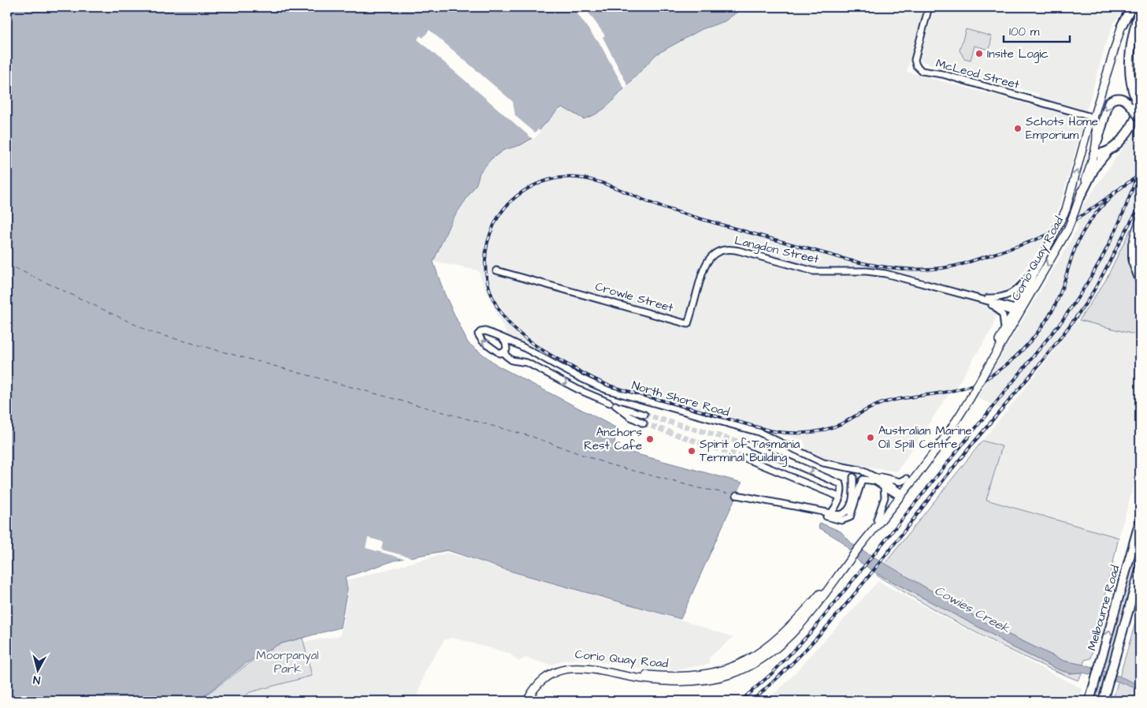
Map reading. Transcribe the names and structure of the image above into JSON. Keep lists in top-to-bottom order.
{
  "streets": {
    "highway": ["Melbourne Road"],
    "main road": ["Corio Quay Road"],
    "street": [
      "McLeod Street",
      "Langdon Street",
      "Crowle Street",
      "North Shore Road"
    ]
  },
  "crossings": [
    ["McLeod Street", "Corio Quay Road"],
    ["Langdon Street", "Corio Quay Road"],
    ["Langdon Street", "Crowle Street"],
    ["Corio Quay Road", "North Shore Road"]
  ],
  "water": ["Cowies Creek"],
  "parks": ["Moorpanyal Park"],
  "places": [
    "Insite Logic",
    "Schots Home Emporium",
    "Australian Marine Oil Spill Centre",
    "Anchors Rest Cafe",
    "Spirit of Tasmania Terminal Building"
  ],
  "scale_bar": "100 m",
  "north": "bottom"
}
